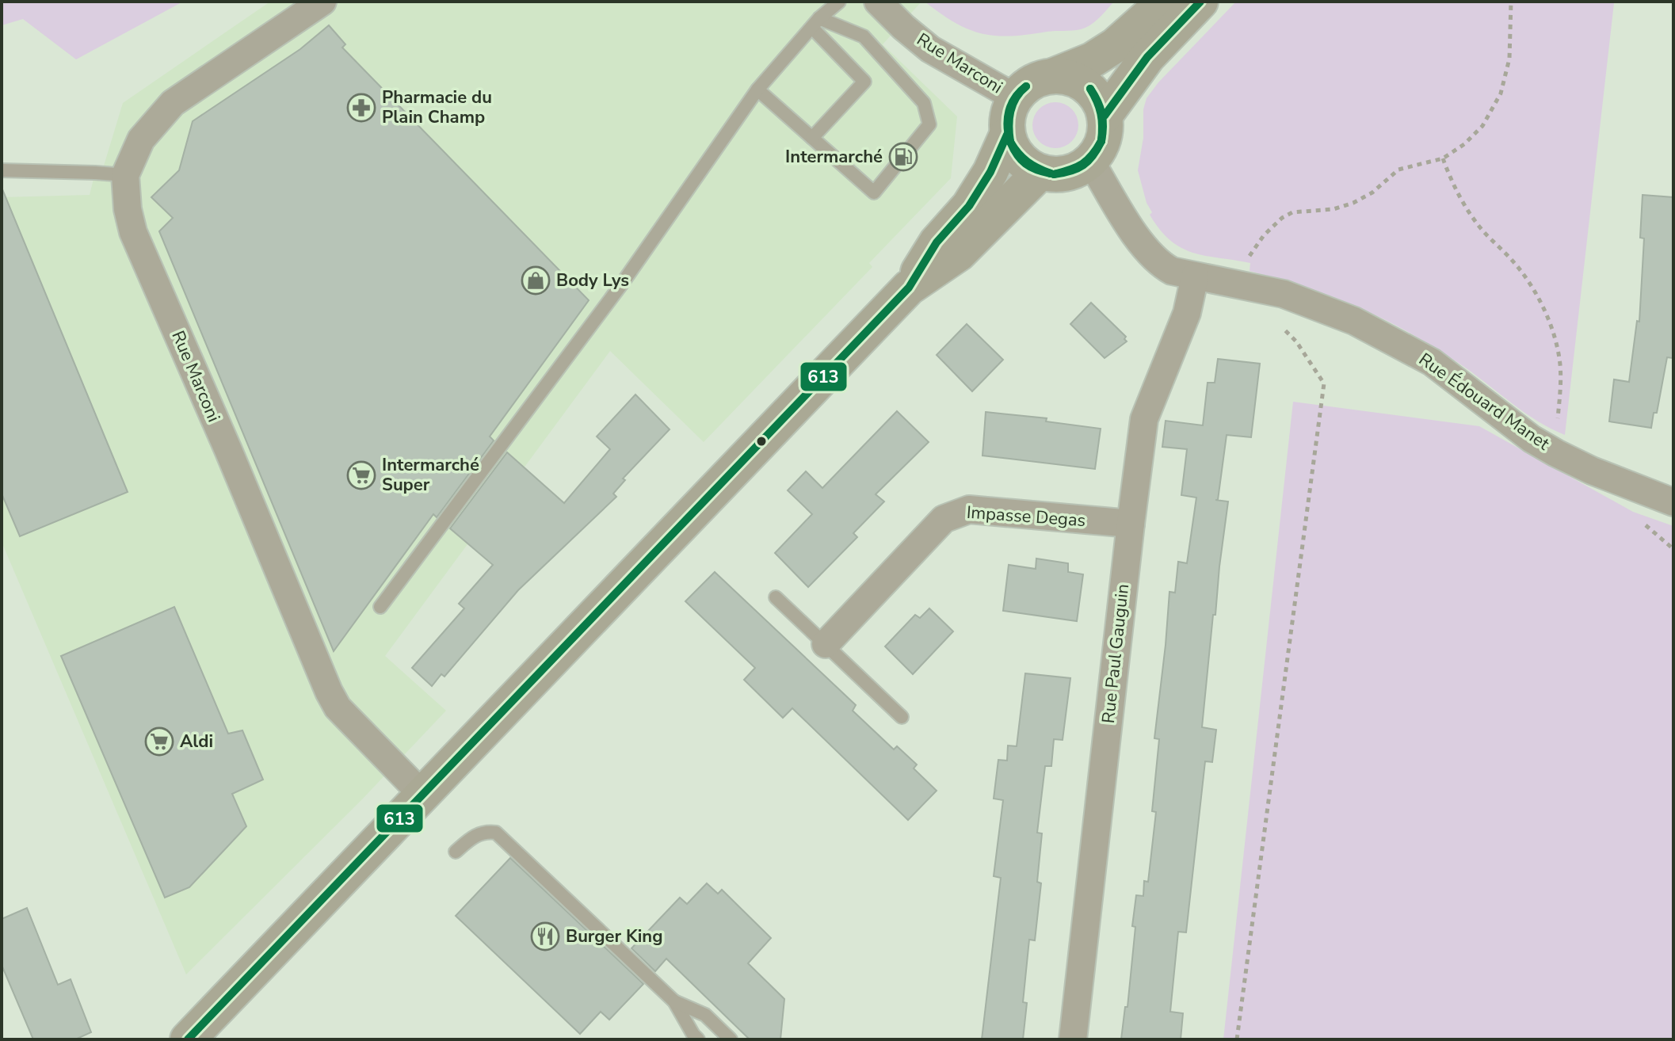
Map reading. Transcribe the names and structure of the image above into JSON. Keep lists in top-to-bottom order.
{
  "streets": {
    "street": [
      "Rue Marconi",
      "Rue Édouard Manet",
      "Impasse Degas",
      "Rue Paul Gauguin"
    ]
  },
  "crossings": [
    ["Rue Marconi", "Rue Édouard Manet"],
    ["Rue Édouard Manet", "Rue Paul Gauguin"],
    ["Impasse Degas", "Rue Paul Gauguin"]
  ],
  "places": {
    "pharmacy": ["Pharmacie du Plain Champ"],
    "fuel station": ["Intermarché"],
    "shop": ["Body Lys"],
    "supermarket": ["Intermarché Super", "Aldi"],
    "restaurant": ["Burger King"]
  },
  "lines": ["transit line 613"]
}
